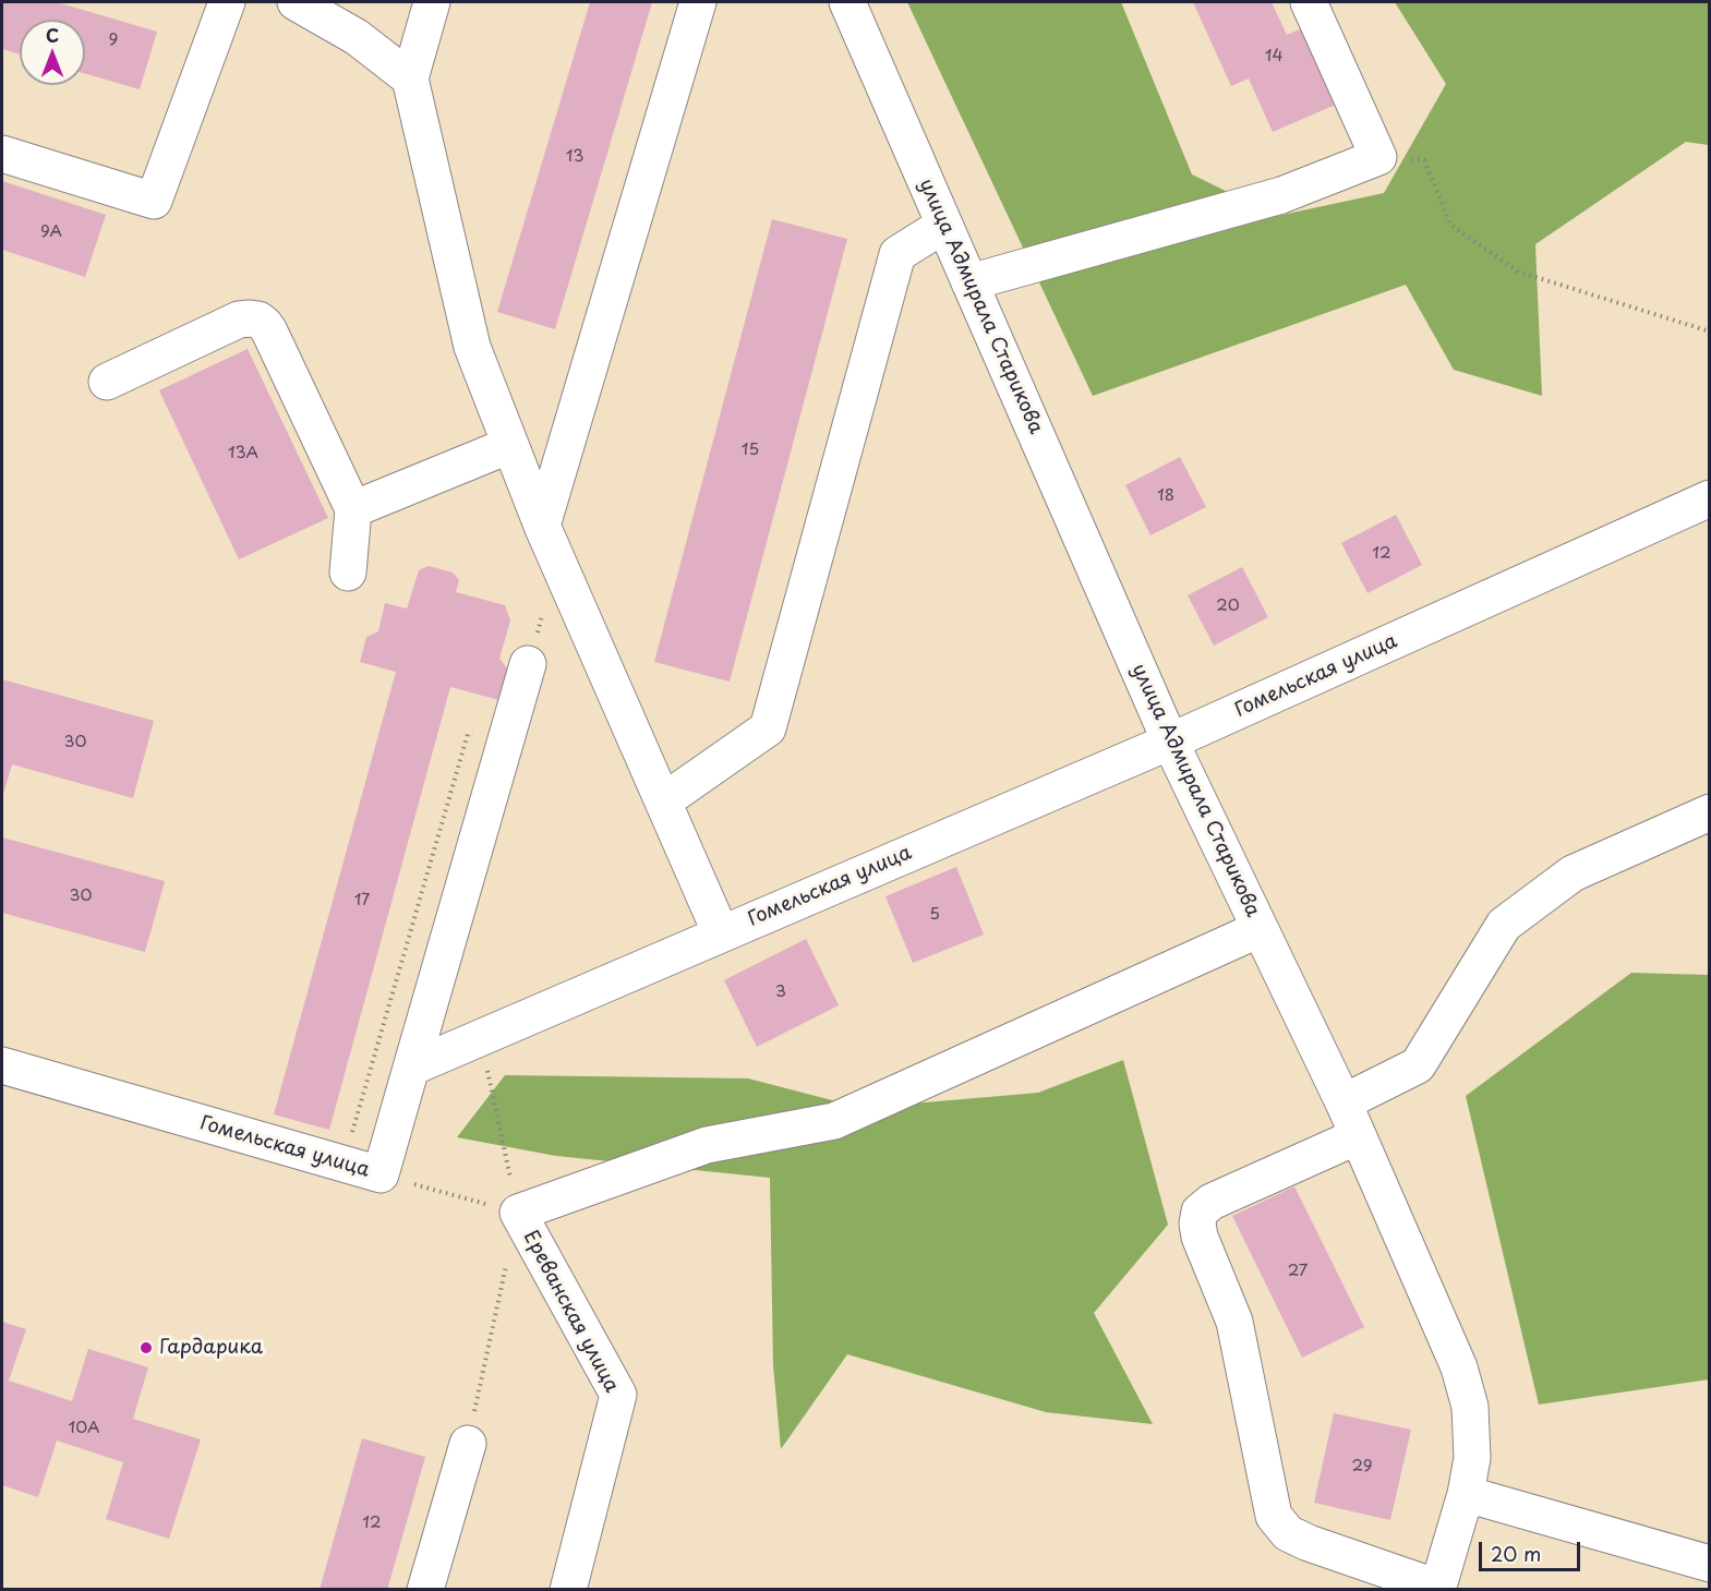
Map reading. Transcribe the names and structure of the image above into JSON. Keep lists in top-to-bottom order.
{
  "streets": {
    "street": ["улица Адмирала Старикова", "Гомельская улица", "Ереванская улица"]
  },
  "crossings": [
    ["улица Адмирала Старикова", "Гомельская улица"],
    ["Гомельская улица", "Ереванская улица"]
  ],
  "places": ["Гардарика"],
  "house_numbers": [
    "9",
    "14",
    "13",
    "9А",
    "15",
    "13А",
    "18",
    "12",
    "20",
    "30",
    "30",
    "17",
    "5",
    "3",
    "27",
    "10А",
    "29",
    "12"
  ],
  "scale_bar": "20 m",
  "north": "top"
}
